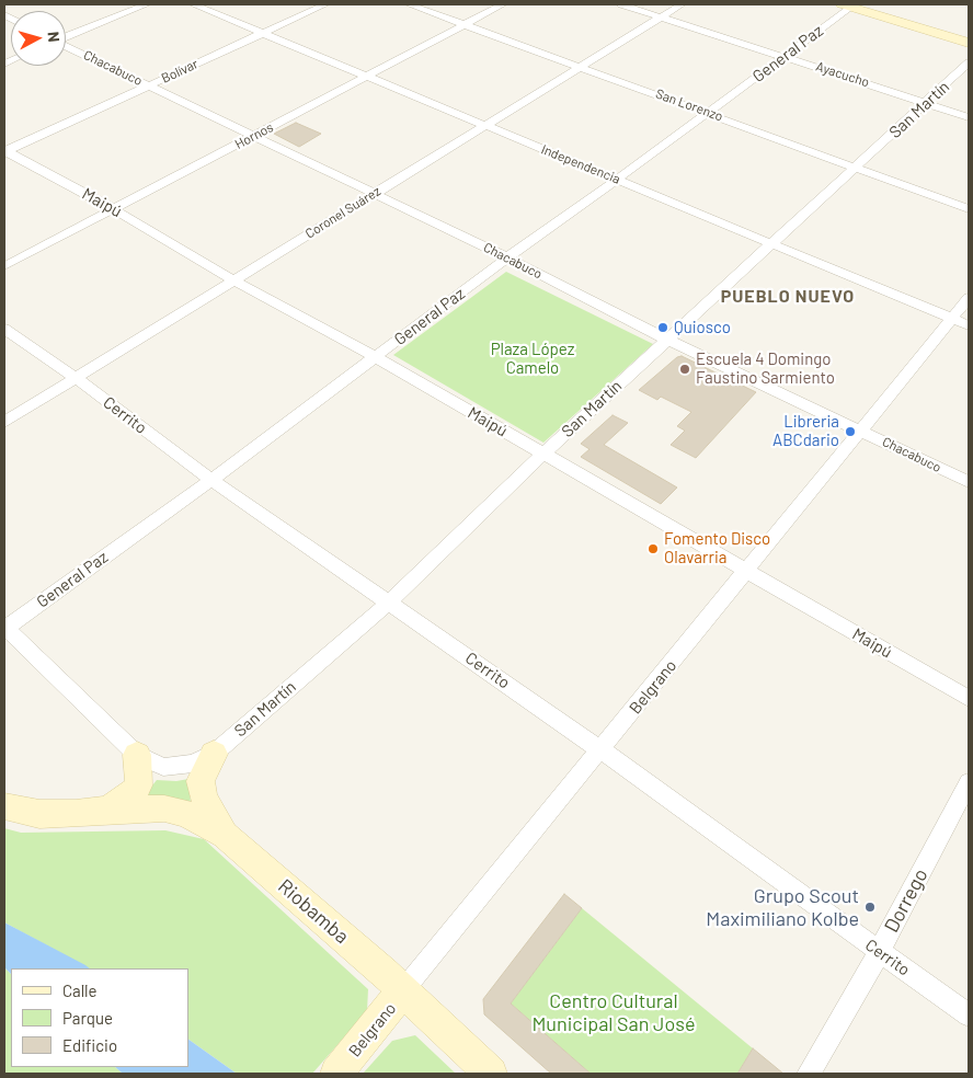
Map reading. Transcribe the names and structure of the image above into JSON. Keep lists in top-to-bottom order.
{
  "streets": {
    "street": [
      "General Paz",
      "Chacabuco",
      "Bolívar",
      "Ayacucho",
      "San Lorenzo",
      "San Martín",
      "Hornos",
      "Independencia",
      "Maipú",
      "Coronel Suárez",
      "Cerrito",
      "Belgrano",
      "Dorrego",
      "Riobamba"
    ]
  },
  "crossings": [
    ["General Paz", "Chacabuco"],
    ["General Paz", "Ayacucho"],
    ["General Paz", "San Lorenzo"],
    ["General Paz", "Independencia"],
    ["General Paz", "Maipú"],
    ["General Paz", "Cerrito"],
    ["Chacabuco", "Bolívar"],
    ["Chacabuco", "San Martín"],
    ["Chacabuco", "Hornos"],
    ["Chacabuco", "Coronel Suárez"],
    ["Chacabuco", "Belgrano"],
    ["Bolívar", "Independencia"],
    ["Bolívar", "Maipú"],
    ["Ayacucho", "San Martín"],
    ["Ayacucho", "Coronel Suárez"],
    ["San Lorenzo", "San Martín"],
    ["San Lorenzo", "Hornos"],
    ["San Lorenzo", "Coronel Suárez"],
    ["San Martín", "Independencia"],
    ["San Martín", "Maipú"],
    ["San Martín", "Cerrito"],
    ["Hornos", "Independencia"],
    ["Hornos", "Maipú"],
    ["Independencia", "Coronel Suárez"],
    ["Independencia", "Belgrano"],
    ["Maipú", "Coronel Suárez"],
    ["Maipú", "Belgrano"],
    ["Coronel Suárez", "Cerrito"],
    ["Cerrito", "Belgrano"],
    ["Cerrito", "Dorrego"],
    ["Belgrano", "Riobamba"]
  ],
  "districts": ["PUEBLO NUEVO"],
  "parks": ["Plaza López Camelo", "Centro Cultural Municipal San José"],
  "places": [
    "Quiosco",
    "Escuela 4 Domingo Faustino Sarmiento",
    "Libreria ABCdario",
    "Fomento Disco Olavarria",
    "Grupo Scout Maximiliano Kolbe"
  ],
  "legend": ["Calle", "Parque", "Edificio"],
  "north": "right"
}
